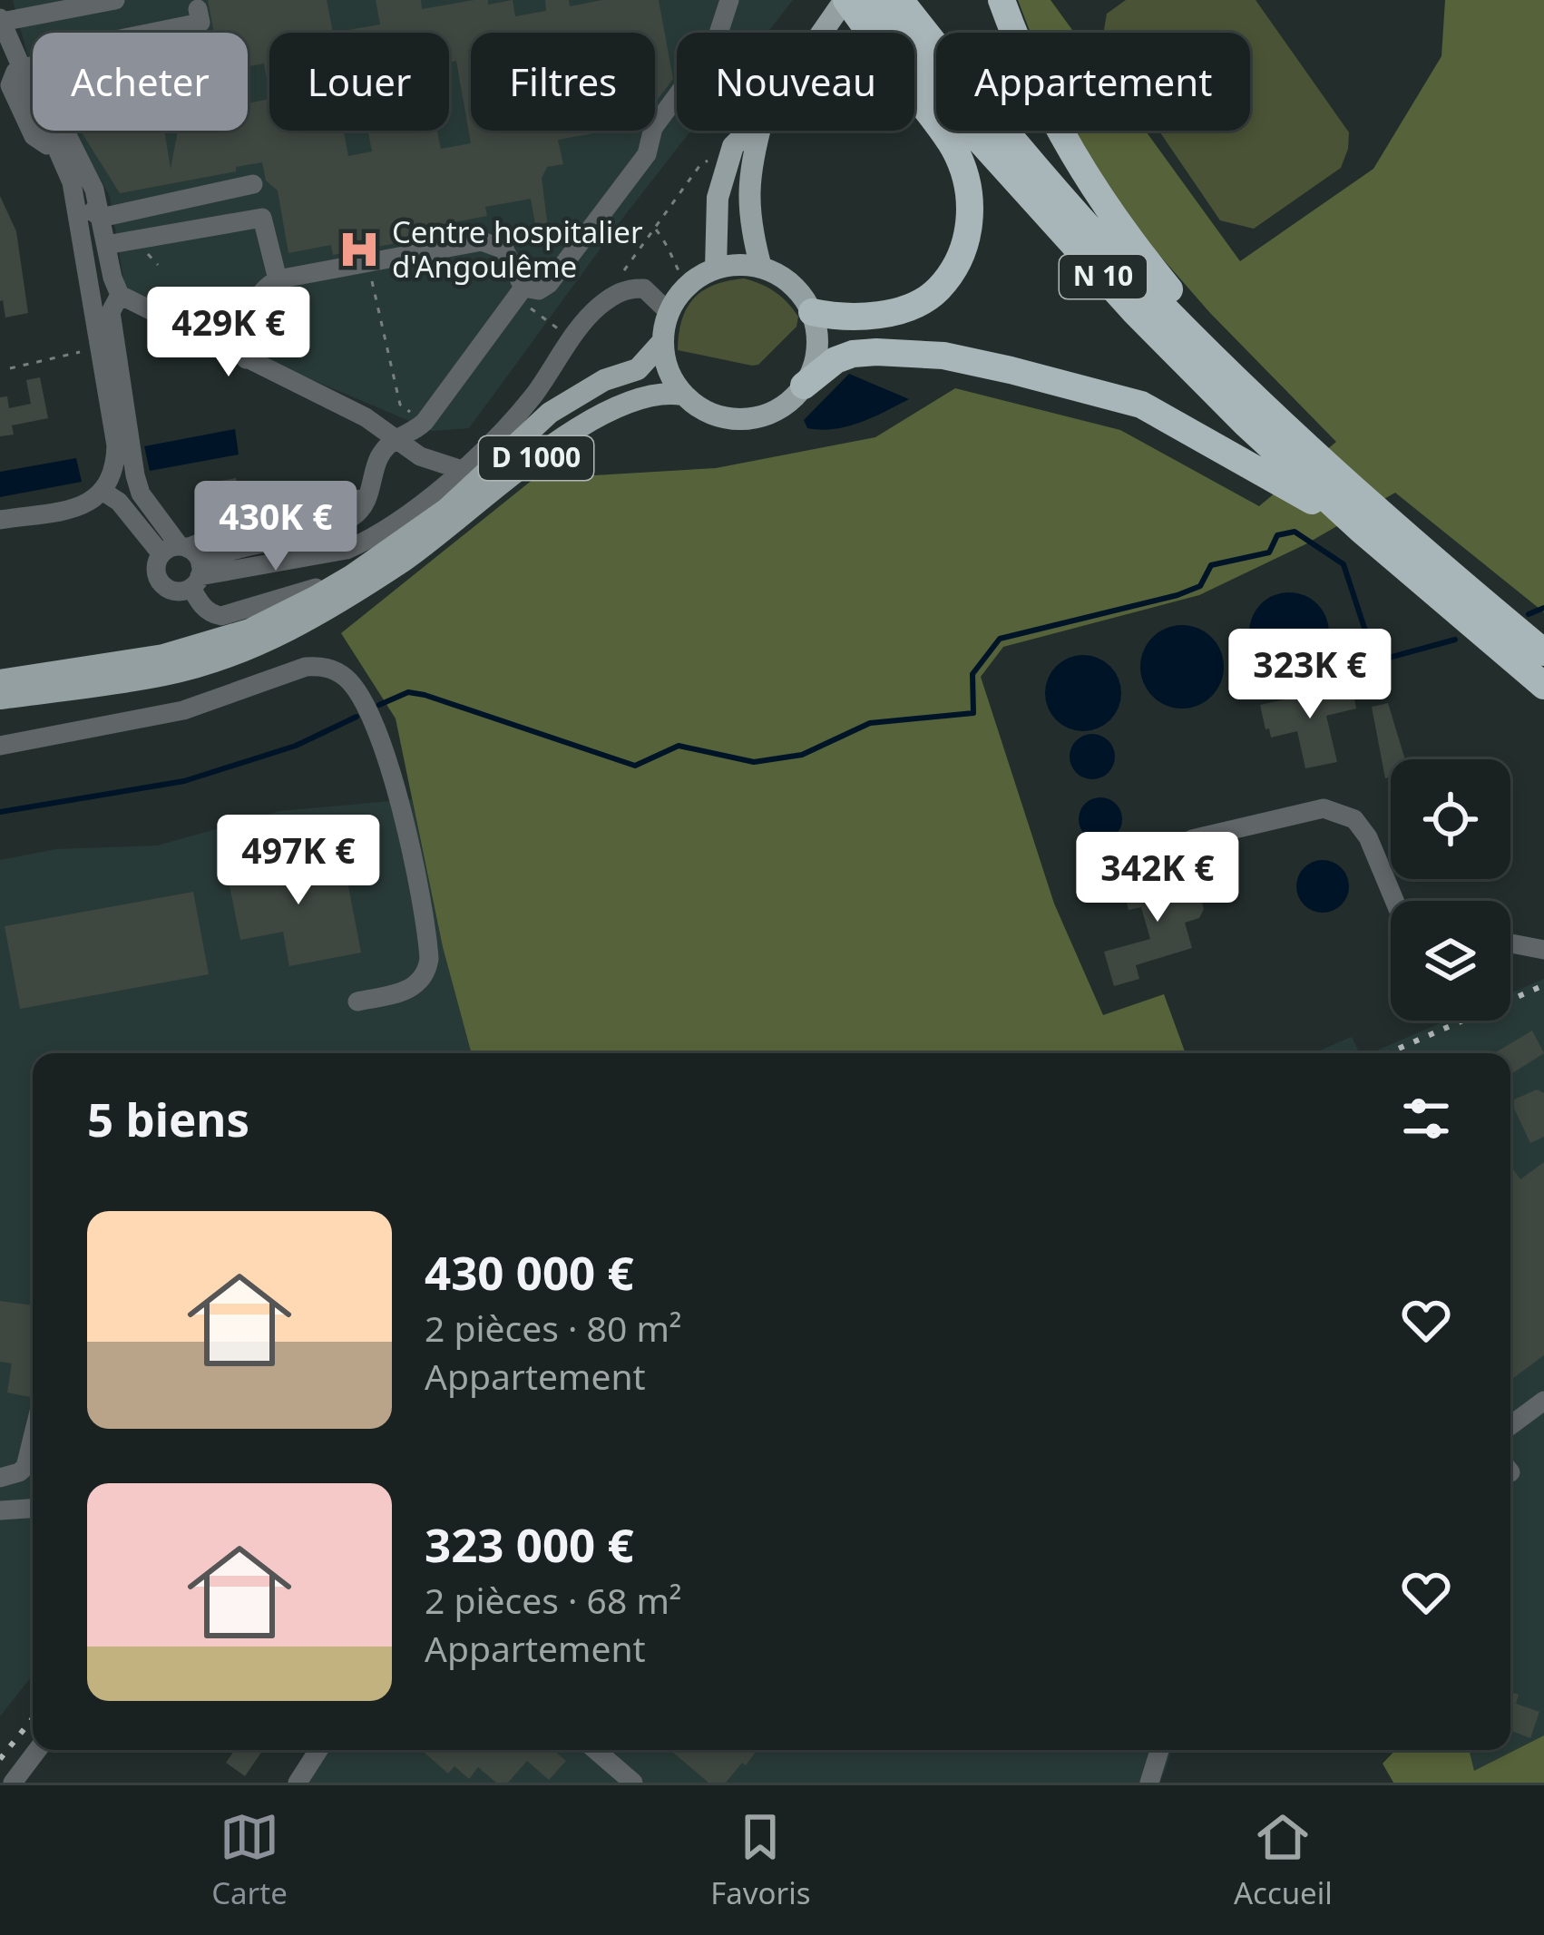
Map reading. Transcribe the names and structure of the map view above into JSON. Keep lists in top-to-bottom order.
{
  "streets": {
    "highway": ["N 10"],
    "main road": ["D 1000"]
  },
  "places": {
    "hospital": ["Centre hospitalier d'Angoulême"]
  },
  "page": {
    "chip": [
      "Acheter",
      "Louer",
      "Filtres",
      "Nouveau",
      "Appartement"
    ],
    "price": [
      "429K €",
      "430K €",
      "323K €",
      "497K €",
      "342K €"
    ],
    "heading": "5 biens",
    "list": [
      {
        "name": "430 000 €",
        "note": "2 pièces · 80 m² · Appartement"
      },
      {
        "name": "323 000 €",
        "note": "2 pièces · 68 m² · Appartement"
      }
    ],
    "tabs": ["Carte", "Favoris", "Accueil"]
  }
}
